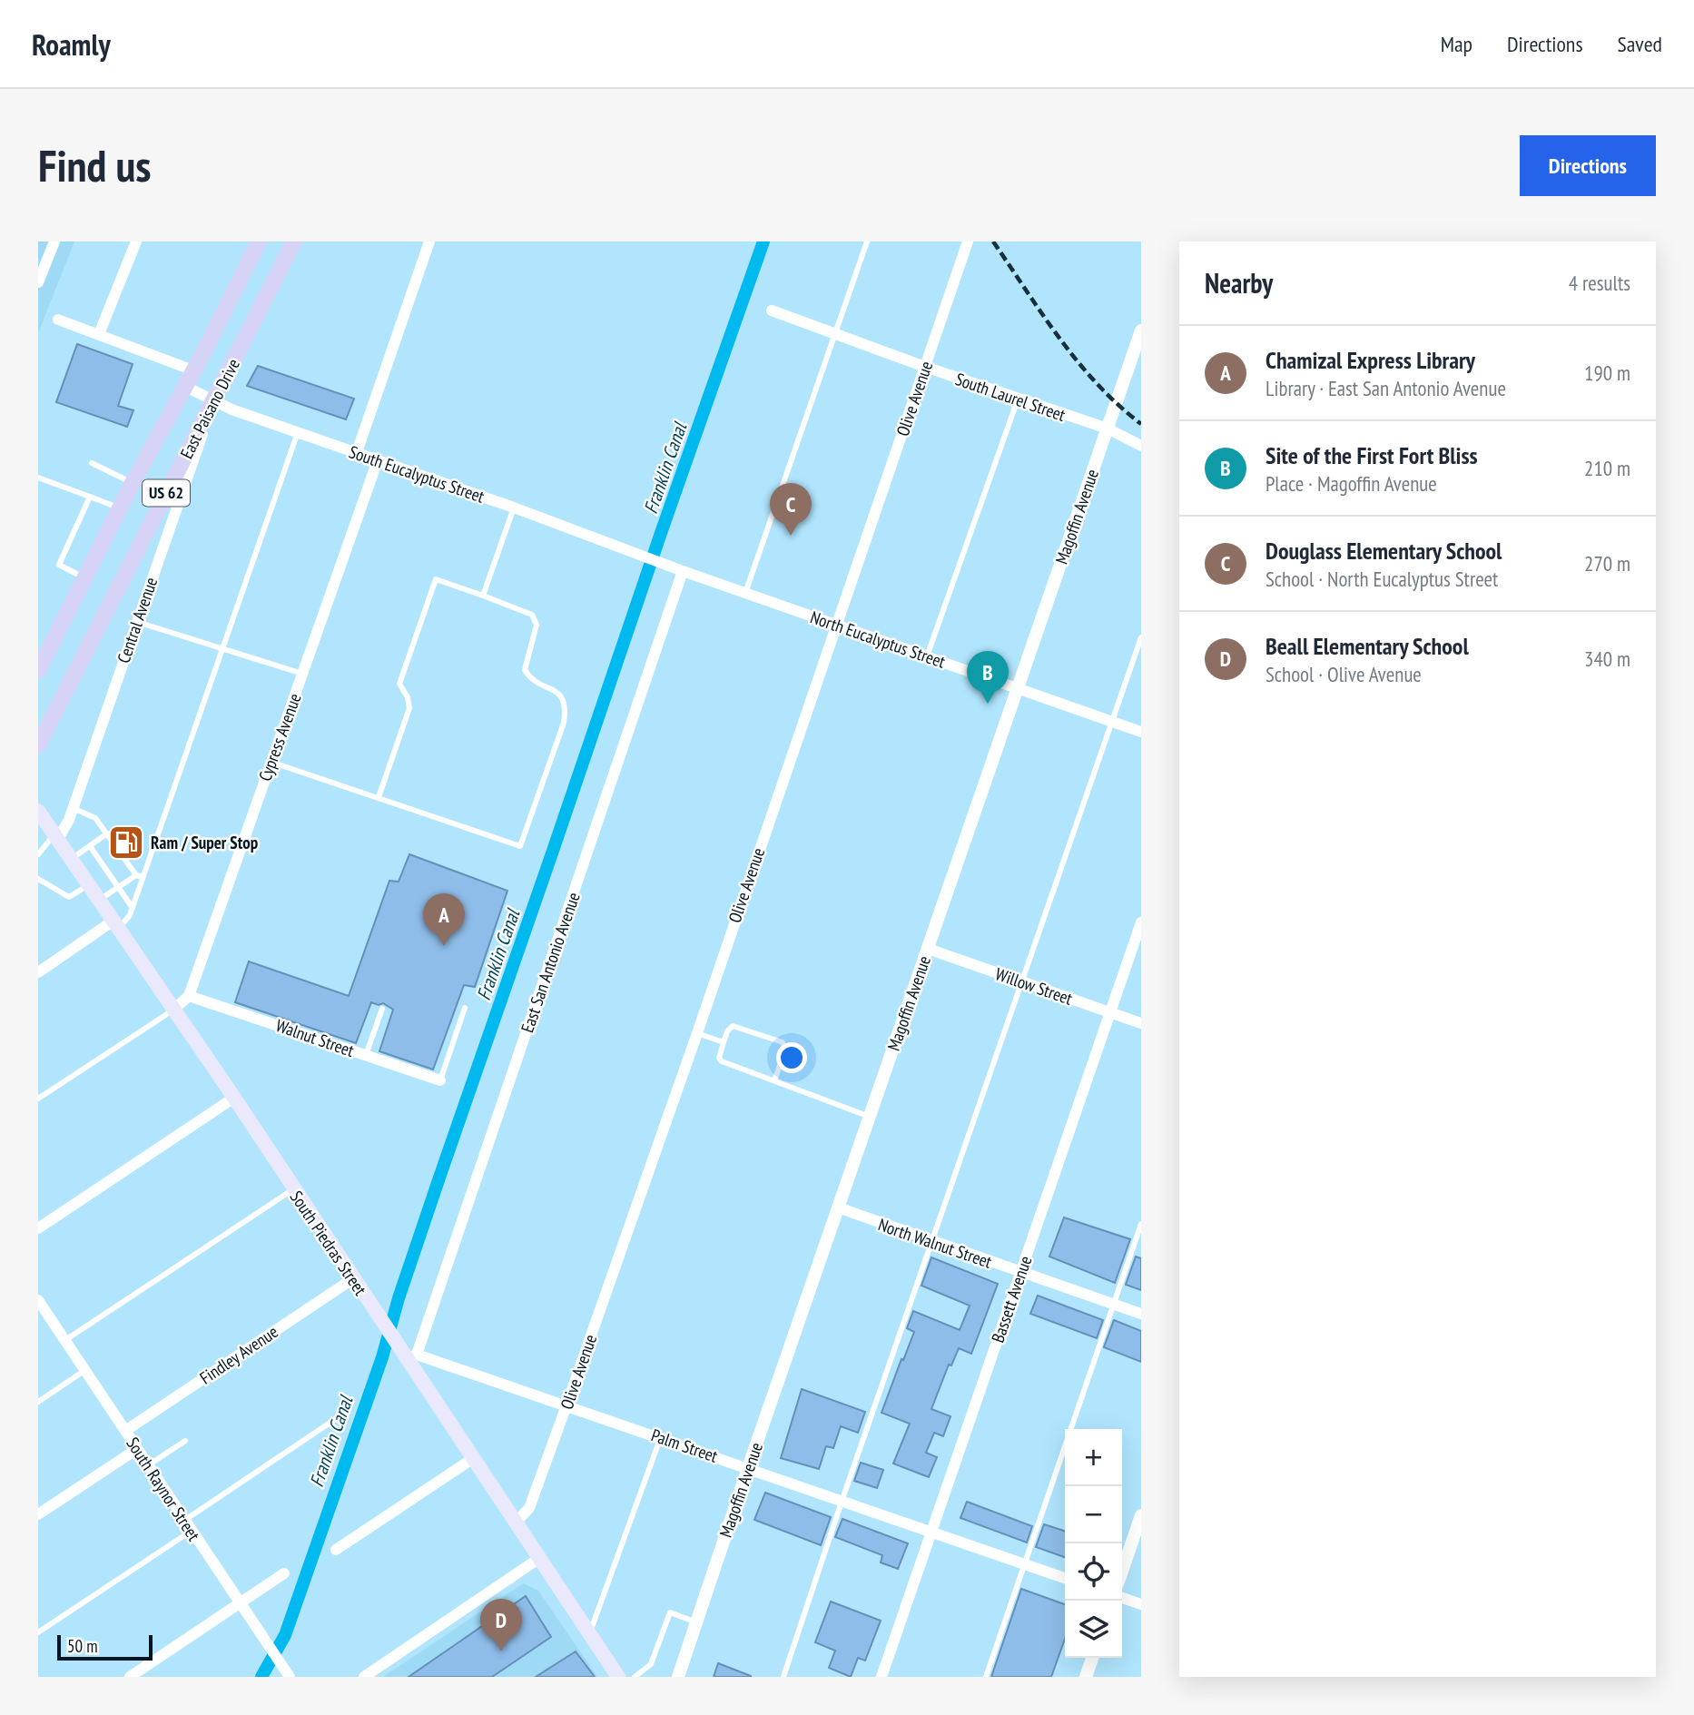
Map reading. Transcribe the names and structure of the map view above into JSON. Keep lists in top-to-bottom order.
{
  "streets": {
    "main road": ["East Paisano Drive", "US 62", "South Piedras Street"],
    "street": [
      "South Laurel Street",
      "Olive Avenue",
      "South Eucalyptus Street",
      "Magoffin Avenue",
      "Central Avenue",
      "North Eucalyptus Street",
      "Cypress Avenue",
      "East San Antonio Avenue",
      "Willow Street",
      "Walnut Street",
      "North Walnut Street",
      "Bassett Avenue",
      "Findley Avenue",
      "Palm Street",
      "South Raynor Street"
    ]
  },
  "crossings": [
    ["South Laurel Street", "Olive Avenue"],
    ["South Laurel Street", "Magoffin Avenue"],
    ["Olive Avenue", "North Eucalyptus Street"],
    ["Olive Avenue", "South Piedras Street"],
    ["Olive Avenue", "Palm Street"],
    ["East Paisano Drive", "South Eucalyptus Street"],
    ["East Paisano Drive", "Central Avenue"],
    ["South Eucalyptus Street", "Central Avenue"],
    ["South Eucalyptus Street", "North Eucalyptus Street"],
    ["South Eucalyptus Street", "Cypress Avenue"],
    ["Magoffin Avenue", "North Eucalyptus Street"],
    ["Magoffin Avenue", "Willow Street"],
    ["Magoffin Avenue", "North Walnut Street"],
    ["Magoffin Avenue", "Palm Street"],
    ["Central Avenue", "South Piedras Street"],
    ["North Eucalyptus Street", "East San Antonio Avenue"],
    ["Cypress Avenue", "Walnut Street"],
    ["Cypress Avenue", "South Piedras Street"],
    ["East San Antonio Avenue", "South Piedras Street"],
    ["East San Antonio Avenue", "Palm Street"],
    ["Willow Street", "Bassett Avenue"],
    ["South Piedras Street", "Findley Avenue"],
    ["South Piedras Street", "Palm Street"],
    ["North Walnut Street", "Bassett Avenue"],
    ["Bassett Avenue", "Palm Street"],
    ["Findley Avenue", "South Raynor Street"]
  ],
  "water": ["Franklin Canal"],
  "places": {
    "fuel station": ["Ram / Super Stop"]
  },
  "scale_bar": "50 m",
  "page": {
    "header": "Roamly",
    "nav": ["Map", "Directions", "Saved"],
    "buttons": "Directions",
    "title": "Find us",
    "heading": ["Nearby", "4 results"],
    "list": [
      {
        "mark": "A",
        "name": "Chamizal Express Library",
        "note": "Library · East San Antonio Avenue",
        "value": "190 m"
      },
      {
        "mark": "B",
        "name": "Site of the First Fort Bliss",
        "note": "Place · Magoffin Avenue",
        "value": "210 m"
      },
      {
        "mark": "C",
        "name": "Douglass Elementary School",
        "note": "School · North Eucalyptus Street",
        "value": "270 m"
      },
      {
        "mark": "D",
        "name": "Beall Elementary School",
        "note": "School · Olive Avenue",
        "value": "340 m"
      }
    ],
    "pins": [
      "C",
      "B",
      "A",
      "D"
    ],
    "map_buttons": ["+", "−"],
    "scale": "50 m"
  }
}
